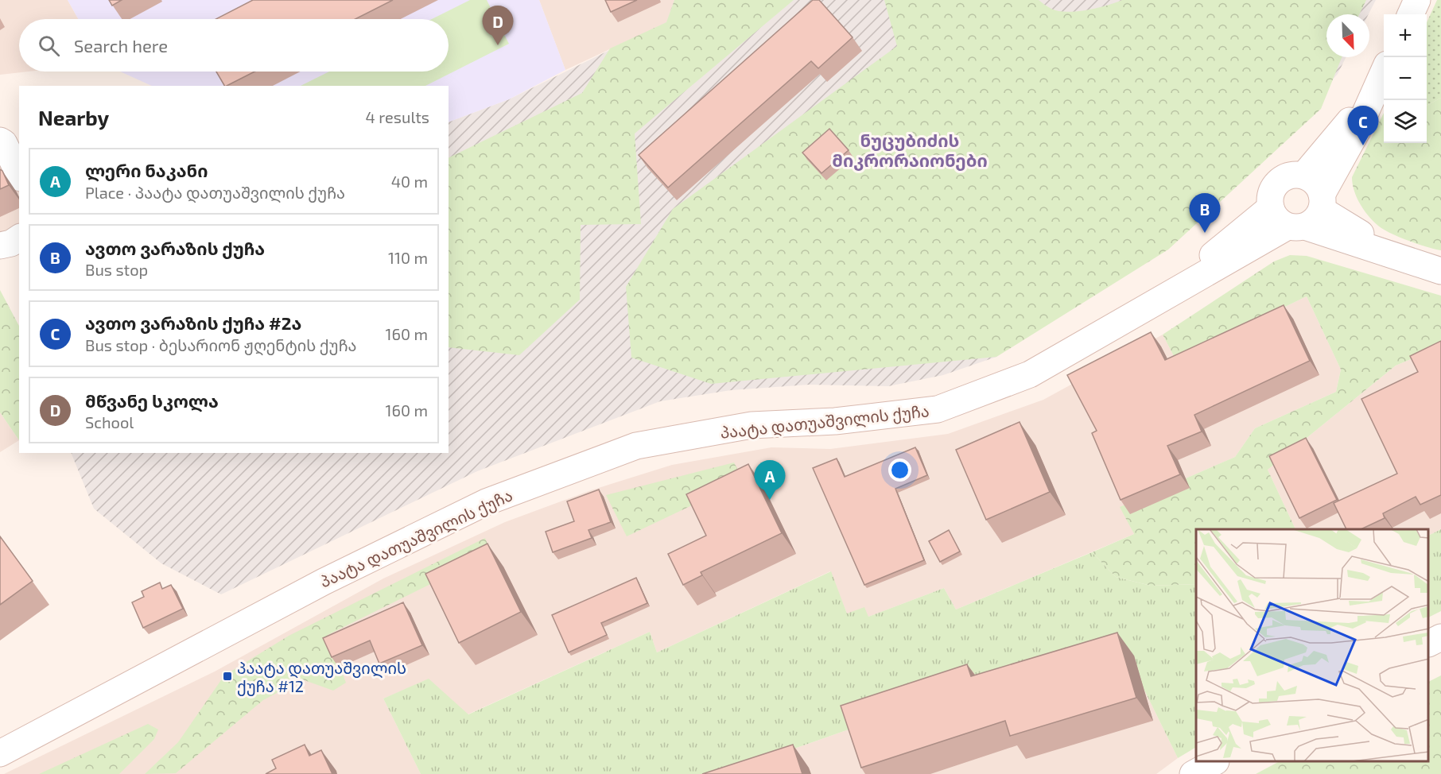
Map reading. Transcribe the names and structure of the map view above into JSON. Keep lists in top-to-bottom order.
{
  "streets": {
    "main road": ["პაატა დათუაშვილის ქუჩა"]
  },
  "districts": ["ნუცუბიძის მიკრორაიონები"],
  "places": {
    "transit": ["პაატა დათუაშვილის ქუჩა #12"]
  },
  "north": "bottom right",
  "page": {
    "pins": [
      "D",
      "C",
      "B",
      "A"
    ],
    "map_buttons": ["+", "−"],
    "search": "Search here",
    "heading": ["Nearby", "4 results"],
    "list": [
      {
        "mark": "A",
        "name": "ლერი ნაკანი",
        "note": "Place · პაატა დათუაშვილის ქუჩა",
        "value": "40 m"
      },
      {
        "mark": "B",
        "name": "ავთო ვარაზის ქუჩა",
        "note": "Bus stop",
        "value": "110 m"
      },
      {
        "mark": "C",
        "name": "ავთო ვარაზის ქუჩა #2ა",
        "note": "Bus stop · ბესარიონ ჟღენტის ქუჩა",
        "value": "160 m"
      },
      {
        "mark": "D",
        "name": "მწვანე სკოლა",
        "note": "School",
        "value": "160 m"
      }
    ]
  }
}
